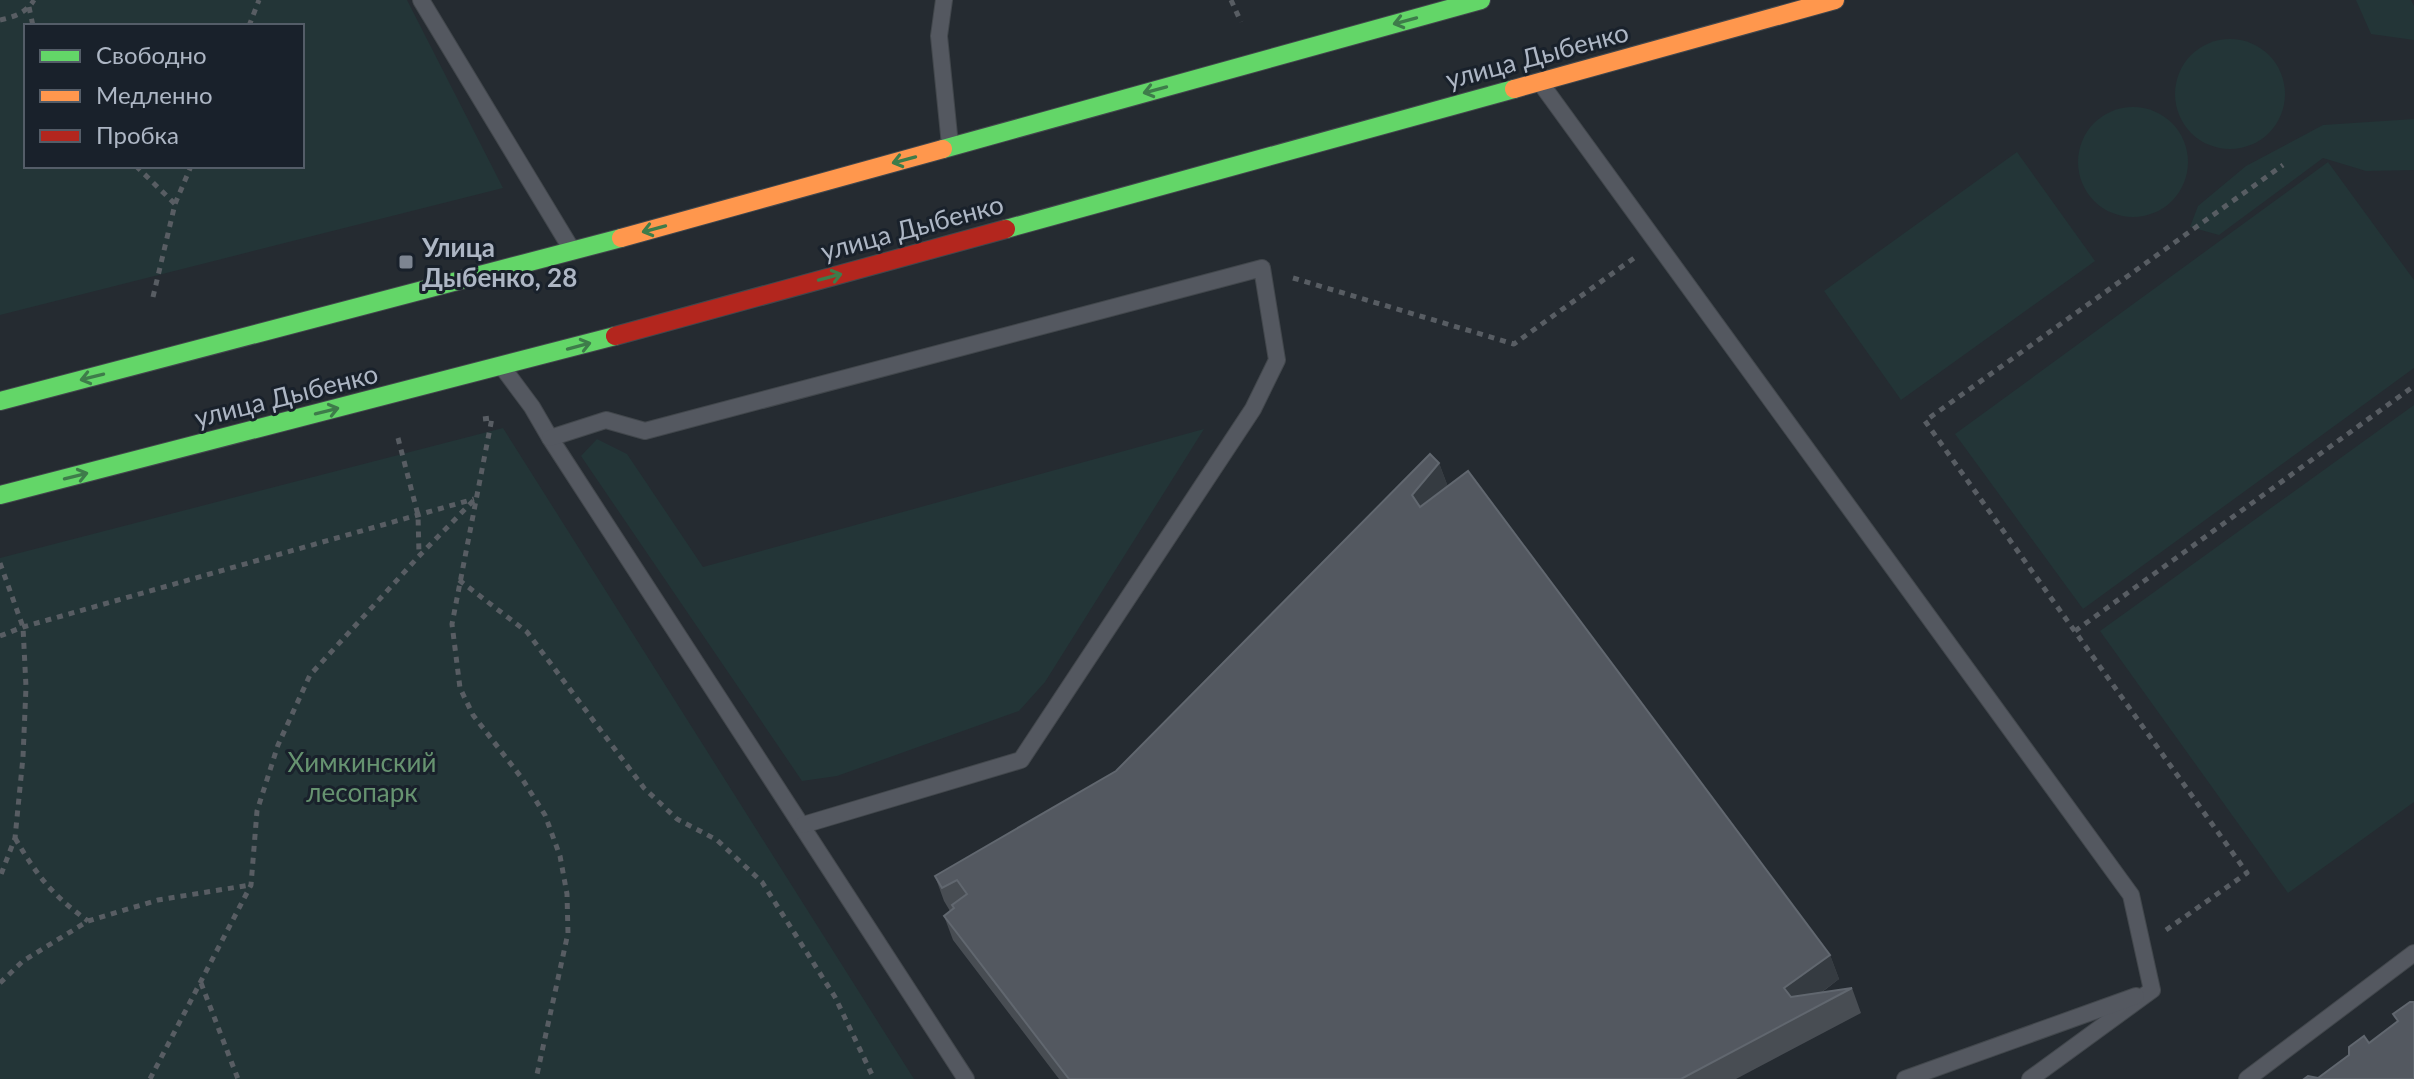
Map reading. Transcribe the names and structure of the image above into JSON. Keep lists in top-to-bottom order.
{
  "streets": {
    "main road": ["улица Дыбенко"]
  },
  "parks": ["Химкинский лесопарк"],
  "places": {
    "transit": ["Улица Дыбенко, 28"]
  },
  "legend": ["Свободно", "Медленно", "Пробка"]
}
